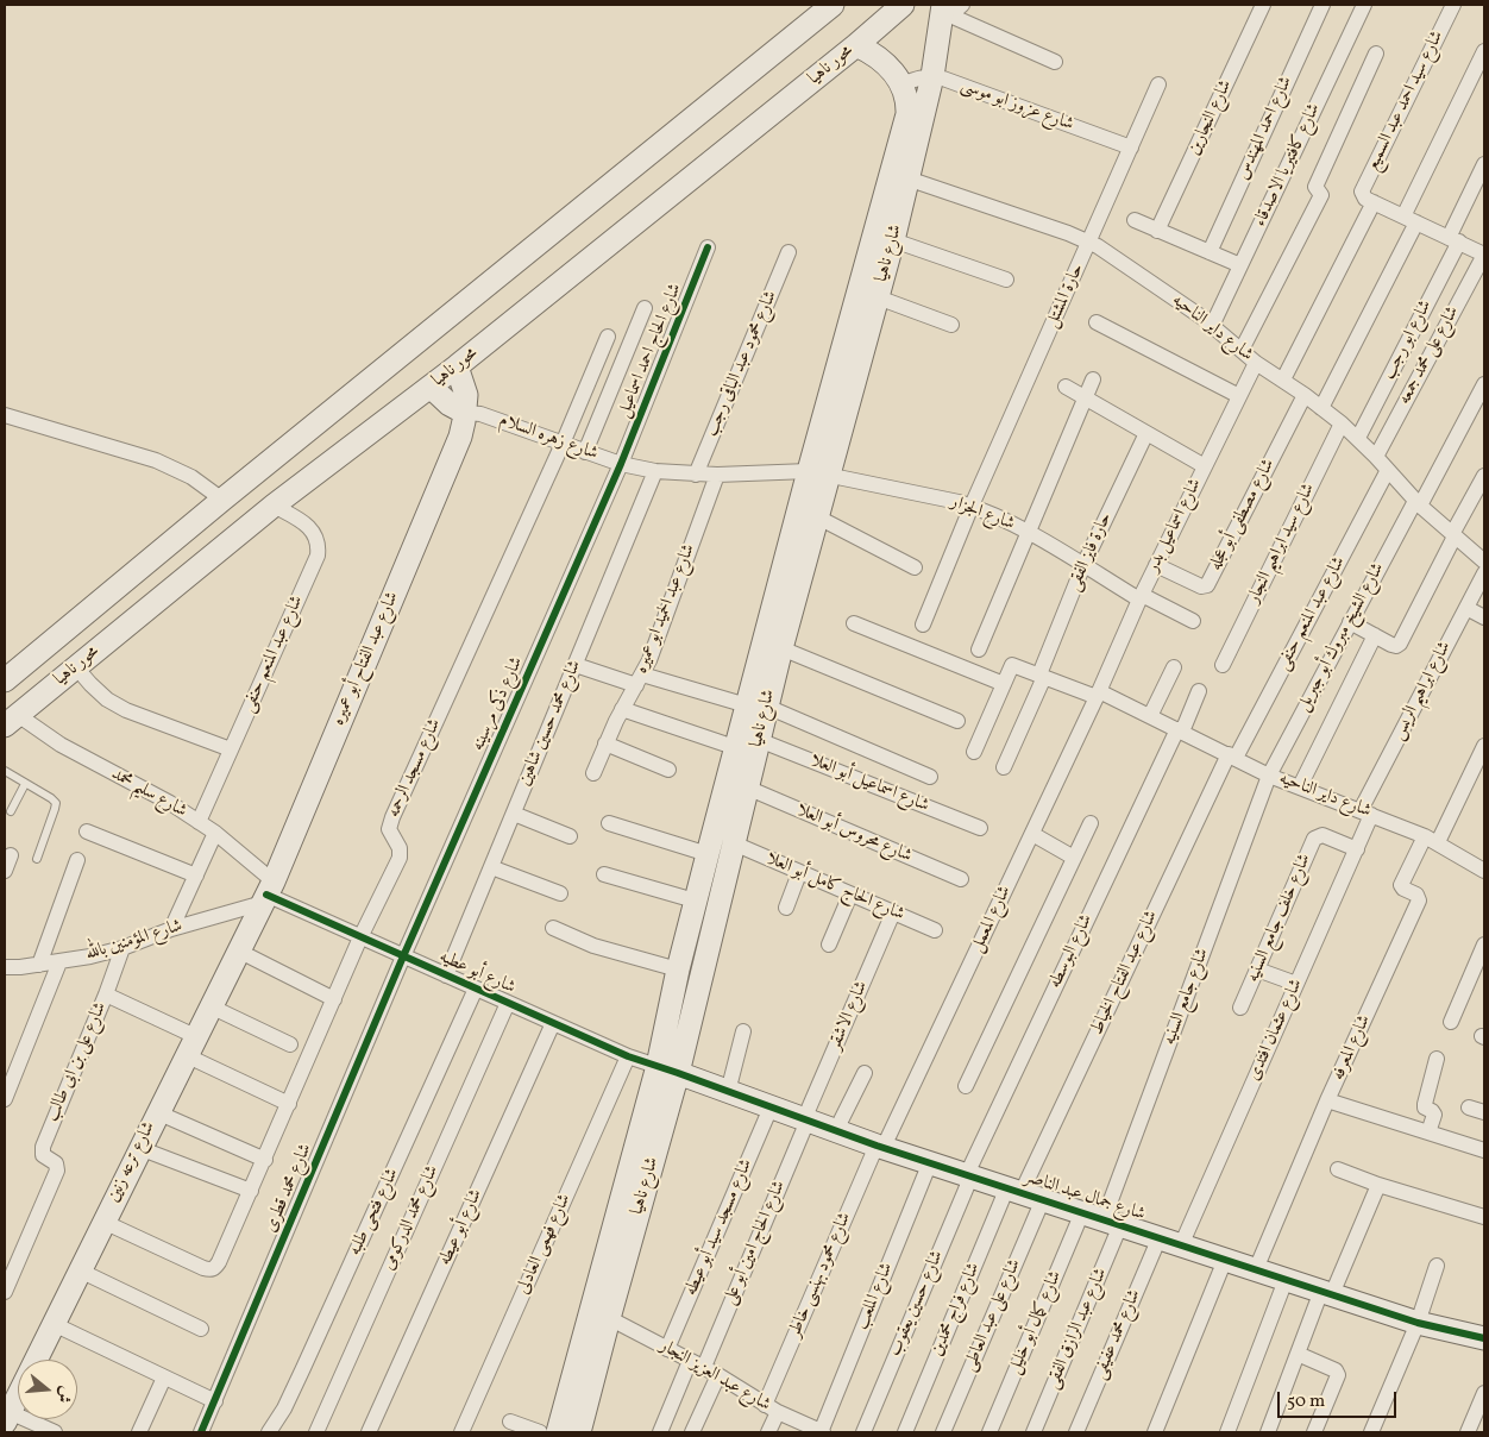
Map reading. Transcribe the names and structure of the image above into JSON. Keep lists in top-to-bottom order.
{
  "streets": {
    "main road": [
      "محور ناهيا",
      "شارع ناهيا",
      "شارع عبد الفتاح أبو عميره",
      "شارع ترعه زنين",
      "شارع جمال عبد الناصر"
    ],
    "street": [
      "شارع سيد احمد عبد السميع",
      "شارع عزوز ابو موسى",
      "شارع النجارين",
      "شارع احمد المهندس",
      "شارع كافتيريا الاصدقاء",
      "حارة المشتل",
      "شارع داير الناحيه",
      "شارع ابو رجب",
      "شارع الحاج احمد اسماعيل",
      "شارع على محمد جمعه",
      "شارع محمود عبد الباقى رجب",
      "شارع زهره السلام",
      "شارع الجزار",
      "شارع مصطفى أبو عجله",
      "شارع اسماعيل بدر",
      "شارع سيد ابراهيم النجار",
      "حارة فايز الفقى",
      "شارع عبد الحميد ابو عميره",
      "شارع عبد المنعم حنفى",
      "شارع الشيخ مبروك أبو جبريل",
      "شارع ابراهيم الريس",
      "شارع ذكى مرسينه",
      "شارع محمد حسين شاهين",
      "شارع مسجد الرحمه",
      "شارع اسماعيل أبو العلا",
      "شارع سليم محمد",
      "شارع محروس أبو العلا",
      "شارع الحاج كامل أبو العلا",
      "شارع خلف جامع السنيه",
      "شارع المعمل",
      "شارع المؤمنين بالله",
      "شارع البوسطه",
      "شارع أبو عطيه",
      "شارع عبد الفتاح الخياط",
      "شارع جامع السنيه",
      "شارع الاشقر",
      "شارع عثمان افتدى",
      "شارع المعرفه",
      "شارع على بن ابى طالب",
      "شارع محمد قطرى",
      "شارع فتحى طلبه",
      "شارع محمد الدركومى",
      "شارع أبو عيطه",
      "شارع مسجد سيد أبو عيطه",
      "شارع الحاج امين أبو على",
      "شارع فهمى العادلى",
      "شارع محمود بهنسى خاطر",
      "شارع الملعب",
      "شارع حسين يعقوب",
      "شارع فراج محمدين",
      "شارع على عبد العاطى",
      "شارع كمال أبو خليل",
      "شارع عبد الرازق الفقى",
      "شارع محمد عفيفى",
      "شارع عبد العزيز النجار"
    ]
  },
  "crossings": [
    ["محور ناهيا", "شارع ناهيا"],
    ["محور ناهيا", "شارع عبد المنعم حنفى"],
    ["محور ناهيا", "شارع عبد الفتاح أبو عميره"],
    ["محور ناهيا", "شارع سليم محمد"],
    ["شارع عزوز ابو موسى", "شارع ناهيا"],
    ["شارع عزوز ابو موسى", "حارة المشتل"],
    ["شارع كافتيريا الاصدقاء", "شارع داير الناحيه"],
    ["شارع ناهيا", "شارع داير الناحيه"],
    ["شارع ناهيا", "شارع زهره السلام"],
    ["شارع ناهيا", "شارع الجزار"],
    ["شارع ناهيا", "شارع اسماعيل أبو العلا"],
    ["شارع ناهيا", "شارع محروس أبو العلا"],
    ["شارع ناهيا", "شارع الحاج كامل أبو العلا"],
    ["شارع ناهيا", "شارع أبو عطيه"],
    ["شارع ناهيا", "شارع جمال عبد الناصر"],
    ["شارع ناهيا", "شارع عبد العزيز النجار"],
    ["حارة المشتل", "شارع داير الناحيه"],
    ["حارة المشتل", "شارع الجزار"],
    ["شارع داير الناحيه", "شارع ابو رجب"],
    ["شارع داير الناحيه", "شارع على محمد جمعه"],
    ["شارع داير الناحيه", "شارع مصطفى أبو عجله"],
    ["شارع داير الناحيه", "شارع اسماعيل بدر"],
    ["شارع داير الناحيه", "شارع سيد ابراهيم النجار"],
    ["شارع داير الناحيه", "حارة فايز الفقى"],
    ["شارع داير الناحيه", "شارع عبد المنعم حنفى"],
    ["شارع داير الناحيه", "شارع الشيخ مبروك أبو جبريل"],
    ["شارع داير الناحيه", "شارع ابراهيم الريس"],
    ["شارع داير الناحيه", "شارع المعمل"],
    ["شارع داير الناحيه", "شارع البوسطه"],
    ["شارع داير الناحيه", "شارع عبد الفتاح الخياط"],
    ["شارع داير الناحيه", "شارع جامع السنيه"],
    ["شارع داير الناحيه", "شارع عثمان افتدى"],
    ["شارع داير الناحيه", "شارع المعرفه"],
    ["شارع الحاج احمد اسماعيل", "شارع زهره السلام"],
    ["شارع الحاج احمد اسماعيل", "شارع ذكى مرسينه"],
    ["شارع محمود عبد الباقى رجب", "شارع زهره السلام"],
    ["شارع زهره السلام", "شارع الجزار"],
    ["شارع زهره السلام", "شارع عبد الحميد ابو عميره"],
    ["شارع زهره السلام", "شارع عبد الفتاح أبو عميره"],
    ["شارع زهره السلام", "شارع ذكى مرسينه"],
    ["شارع زهره السلام", "شارع محمد حسين شاهين"],
    ["شارع زهره السلام", "شارع مسجد الرحمه"],
    ["شارع الجزار", "شارع اسماعيل بدر"],
    ["شارع الجزار", "حارة فايز الفقى"],
    ["شارع مصطفى أبو عجله", "شارع اسماعيل بدر"],
    ["شارع اسماعيل بدر", "شارع المعمل"],
    ["شارع عبد المنعم حنفى", "شارع سليم محمد"],
    ["شارع عبد المنعم حنفى", "شارع عبد الفتاح الخياط"],
    ["شارع الشيخ مبروك أبو جبريل", "شارع جامع السنيه"],
    ["شارع عبد الفتاح أبو عميره", "شارع سليم محمد"],
    ["شارع عبد الفتاح أبو عميره", "شارع المؤمنين بالله"],
    ["شارع عبد الفتاح أبو عميره", "شارع أبو عطيه"],
    ["شارع عبد الفتاح أبو عميره", "شارع ترعه زنين"],
    ["شارع ابراهيم الريس", "شارع عثمان افتدى"],
    ["شارع ذكى مرسينه", "شارع أبو عطيه"],
    ["شارع ذكى مرسينه", "شارع محمد قطرى"],
    ["شارع محمد حسين شاهين", "شارع أبو عطيه"],
    ["شارع مسجد الرحمه", "شارع أبو عطيه"],
    ["شارع مسجد الرحمه", "شارع ترعه زنين"],
    ["شارع سليم محمد", "شارع المؤمنين بالله"],
    ["شارع سليم محمد", "شارع أبو عطيه"],
    ["شارع سليم محمد", "شارع ترعه زنين"],
    ["شارع الحاج كامل أبو العلا", "شارع الاشقر"],
    ["شارع خلف جامع السنيه", "شارع عثمان افتدى"],
    ["شارع المعمل", "شارع جمال عبد الناصر"],
    ["شارع المعمل", "شارع محمود بهنسى خاطر"],
    ["شارع المؤمنين بالله", "شارع أبو عطيه"],
    ["شارع المؤمنين بالله", "شارع على بن ابى طالب"],
    ["شارع المؤمنين بالله", "شارع ترعه زنين"],
    ["شارع البوسطه", "شارع جمال عبد الناصر"],
    ["شارع البوسطه", "شارع حسين يعقوب"],
    ["شارع أبو عطيه", "شارع ترعه زنين"],
    ["شارع أبو عطيه", "شارع محمد قطرى"],
    ["شارع أبو عطيه", "شارع جمال عبد الناصر"],
    ["شارع أبو عطيه", "شارع فتحى طلبه"],
    ["شارع أبو عطيه", "شارع محمد الدركومى"],
    ["شارع أبو عطيه", "شارع أبو عيطه"],
    ["شارع أبو عطيه", "شارع فهمى العادلى"],
    ["شارع عبد الفتاح الخياط", "شارع جمال عبد الناصر"],
    ["شارع عبد الفتاح الخياط", "شارع فراج محمدين"],
    ["شارع جامع السنيه", "شارع جمال عبد الناصر"],
    ["شارع جامع السنيه", "شارع عبد الرازق الفقى"],
    ["شارع الاشقر", "شارع جمال عبد الناصر"],
    ["شارع الاشقر", "شارع الحاج امين أبو على"],
    ["شارع عثمان افتدى", "شارع جمال عبد الناصر"],
    ["شارع المعرفه", "شارع جمال عبد الناصر"],
    ["شارع جمال عبد الناصر", "شارع مسجد سيد أبو عيطه"],
    ["شارع جمال عبد الناصر", "شارع الحاج امين أبو على"],
    ["شارع جمال عبد الناصر", "شارع محمود بهنسى خاطر"],
    ["شارع جمال عبد الناصر", "شارع الملعب"],
    ["شارع جمال عبد الناصر", "شارع حسين يعقوب"],
    ["شارع جمال عبد الناصر", "شارع فراج محمدين"],
    ["شارع جمال عبد الناصر", "شارع على عبد العاطى"],
    ["شارع جمال عبد الناصر", "شارع كمال أبو خليل"],
    ["شارع جمال عبد الناصر", "شارع عبد الرازق الفقى"],
    ["شارع جمال عبد الناصر", "شارع محمد عفيفى"],
    ["شارع مسجد سيد أبو عيطه", "شارع عبد العزيز النجار"],
    ["شارع الحاج امين أبو على", "شارع عبد العزيز النجار"],
    ["شارع محمود بهنسى خاطر", "شارع عبد العزيز النجار"],
    ["شارع الملعب", "شارع عبد العزيز النجار"]
  ],
  "scale_bar": "50 m",
  "north": "right"
}
